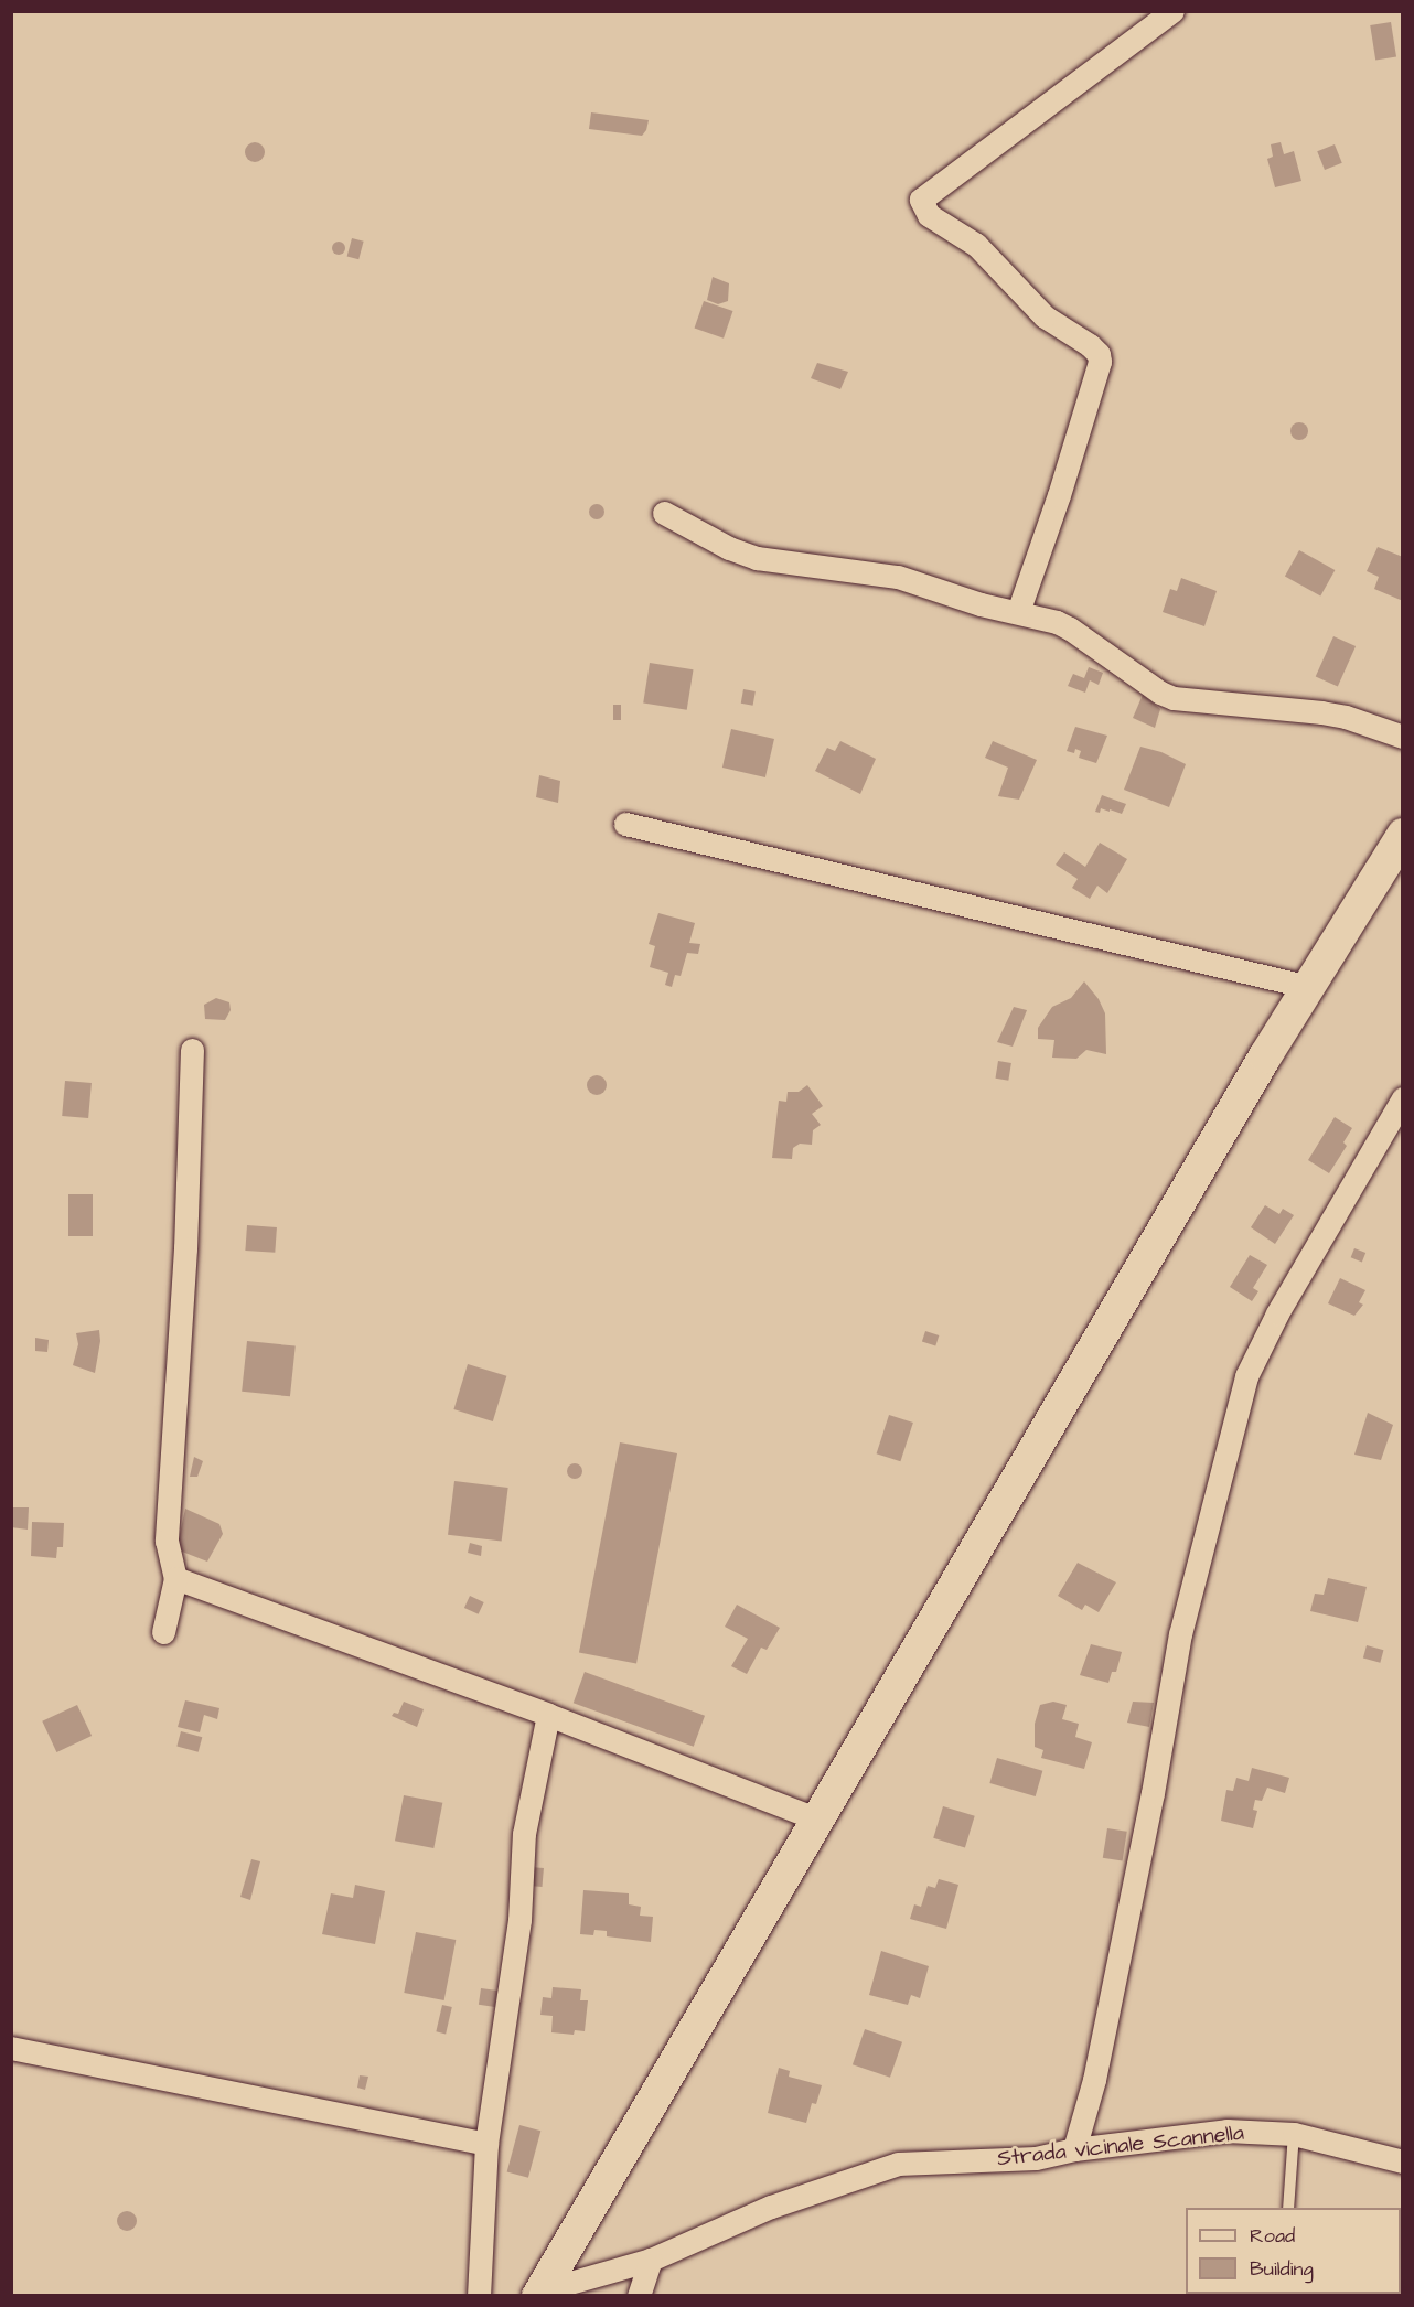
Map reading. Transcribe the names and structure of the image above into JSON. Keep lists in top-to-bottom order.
{
  "streets": {
    "street": ["Strada vicinale Scannella"]
  },
  "legend": ["Road", "Building"]
}
